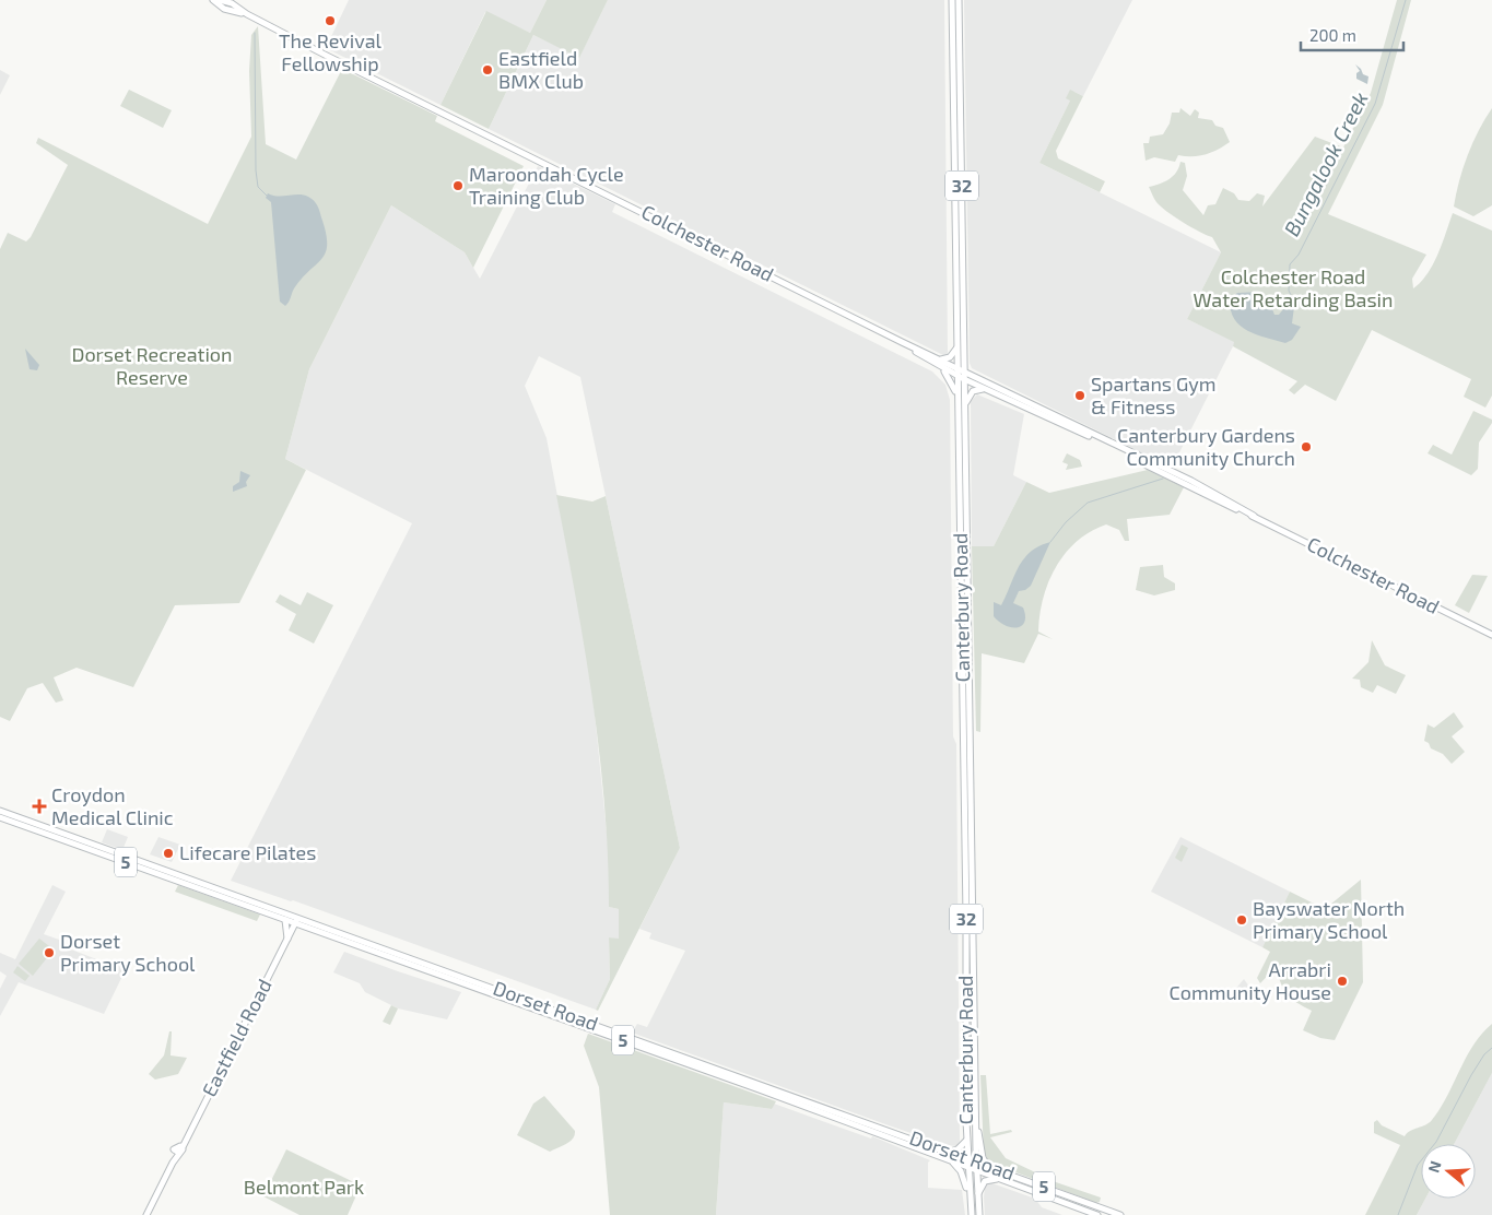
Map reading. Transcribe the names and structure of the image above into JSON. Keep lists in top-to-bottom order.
{
  "streets": {
    "main road": [
      "32",
      "Colchester Road",
      "Canterbury Road",
      "5",
      "Dorset Road",
      "Eastfield Road"
    ]
  },
  "crossings": [
    ["Colchester Road", "Canterbury Road"],
    ["Canterbury Road", "Dorset Road"],
    ["Dorset Road", "Eastfield Road"]
  ],
  "water": ["Bungalook Creek"],
  "parks": ["Colchester Road Water Retarding Basin", "Dorset Recreation Reserve", "Belmont Park"],
  "places": {
    "other": [
      "The Revival Fellowship",
      "Eastfield BMX Club",
      "Maroondah Cycle Training Club",
      "Spartans Gym & Fitness",
      "Canterbury Gardens Community Church",
      "Lifecare Pilates",
      "Bayswater North Primary School",
      "Dorset Primary School",
      "Arrabri Community House"
    ],
    "health": ["Croydon Medical Clinic"]
  },
  "scale_bar": "200 m",
  "north": "left"
}
